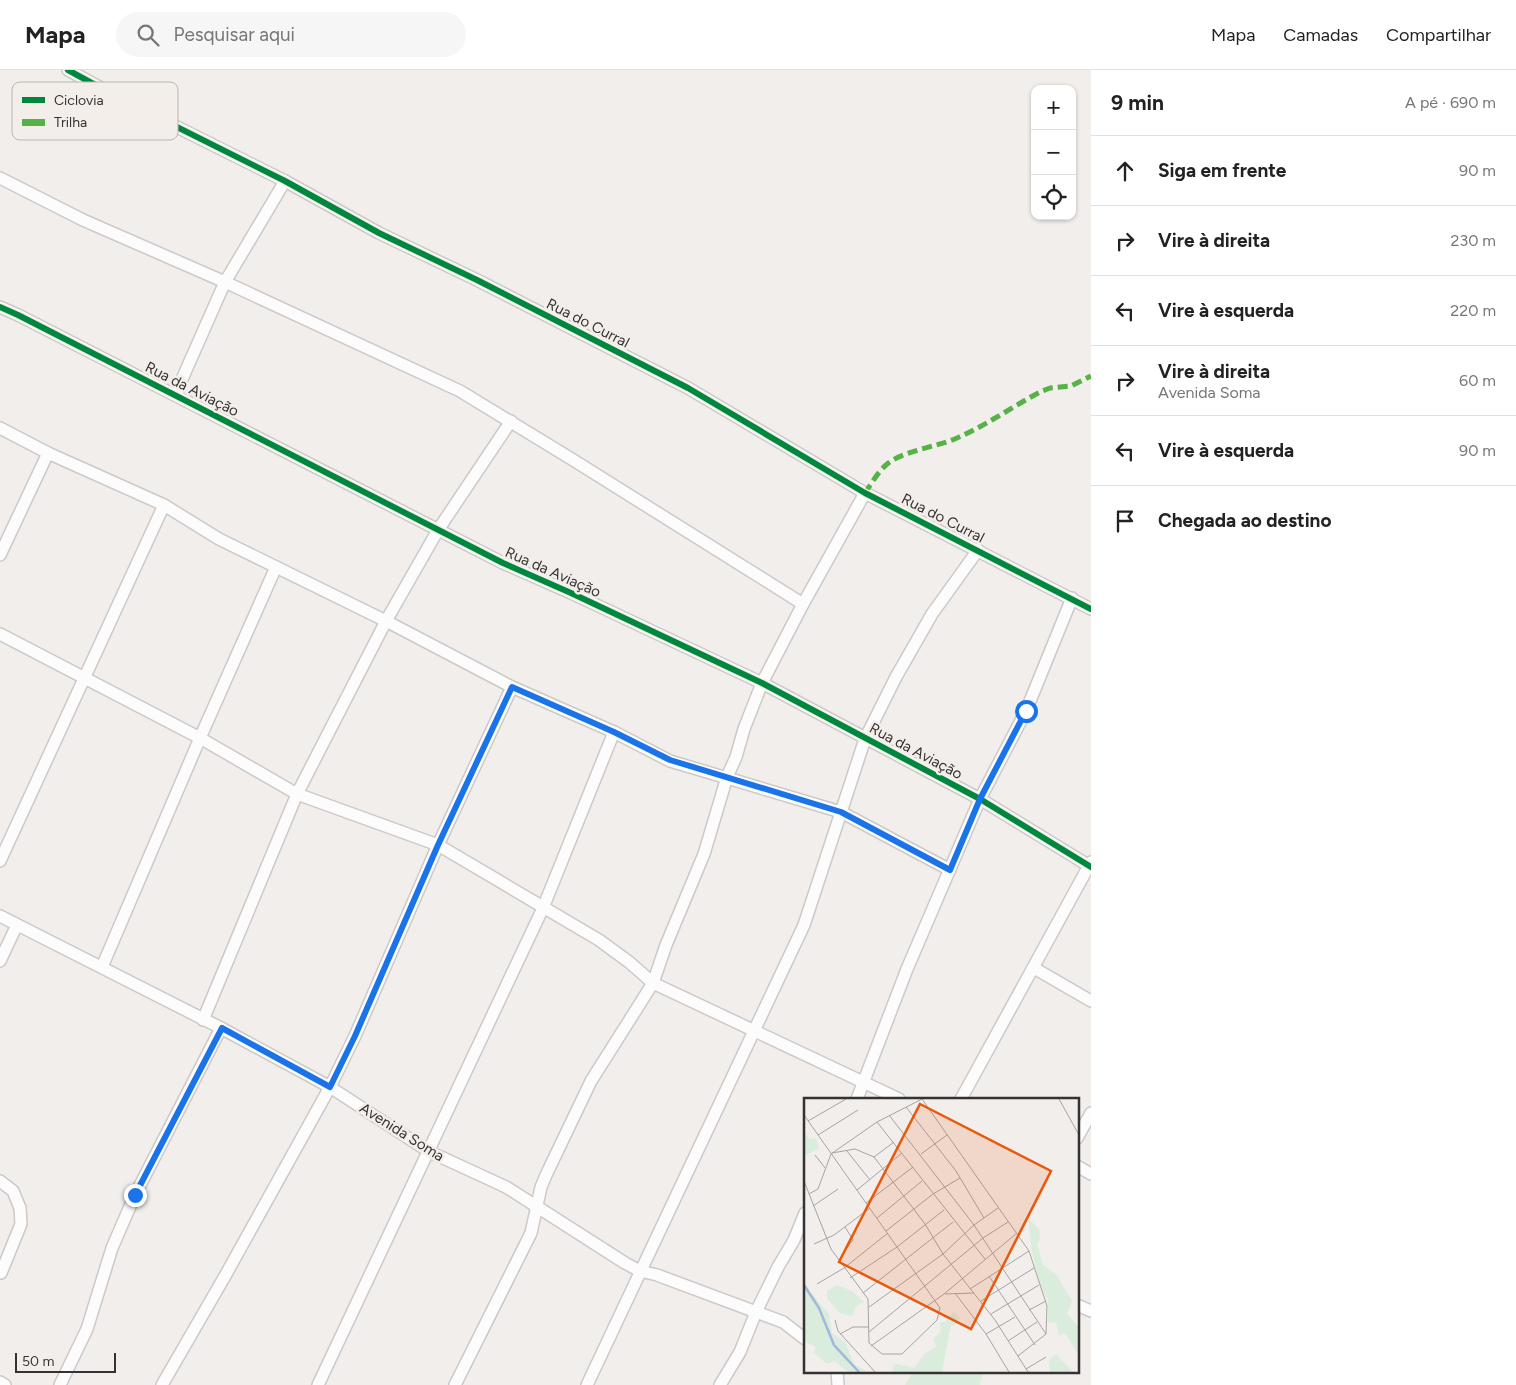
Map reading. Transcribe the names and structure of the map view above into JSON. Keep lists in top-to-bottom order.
{
  "streets": {
    "street": ["Rua do Curral", "Rua da Aviação", "Avenida Soma"]
  },
  "legend": ["Ciclovia", "Trilha"],
  "scale_bar": "50 m",
  "page": {
    "header": "Mapa",
    "search": "Pesquisar aqui",
    "nav": ["Mapa", "Camadas", "Compartilhar"],
    "heading": ["9 min", "A pé · 690 m"],
    "map_buttons": ["+", "−"],
    "list": [
      ["Siga em frente", "90 m"],
      ["Vire à direita", "230 m"],
      ["Vire à esquerda", "220 m"],
      ["Vire à direita", "Avenida Soma", "60 m"],
      ["Vire à esquerda", "90 m"],
      "Chegada ao destino"
    ],
    "scale": "50 m"
  }
}
